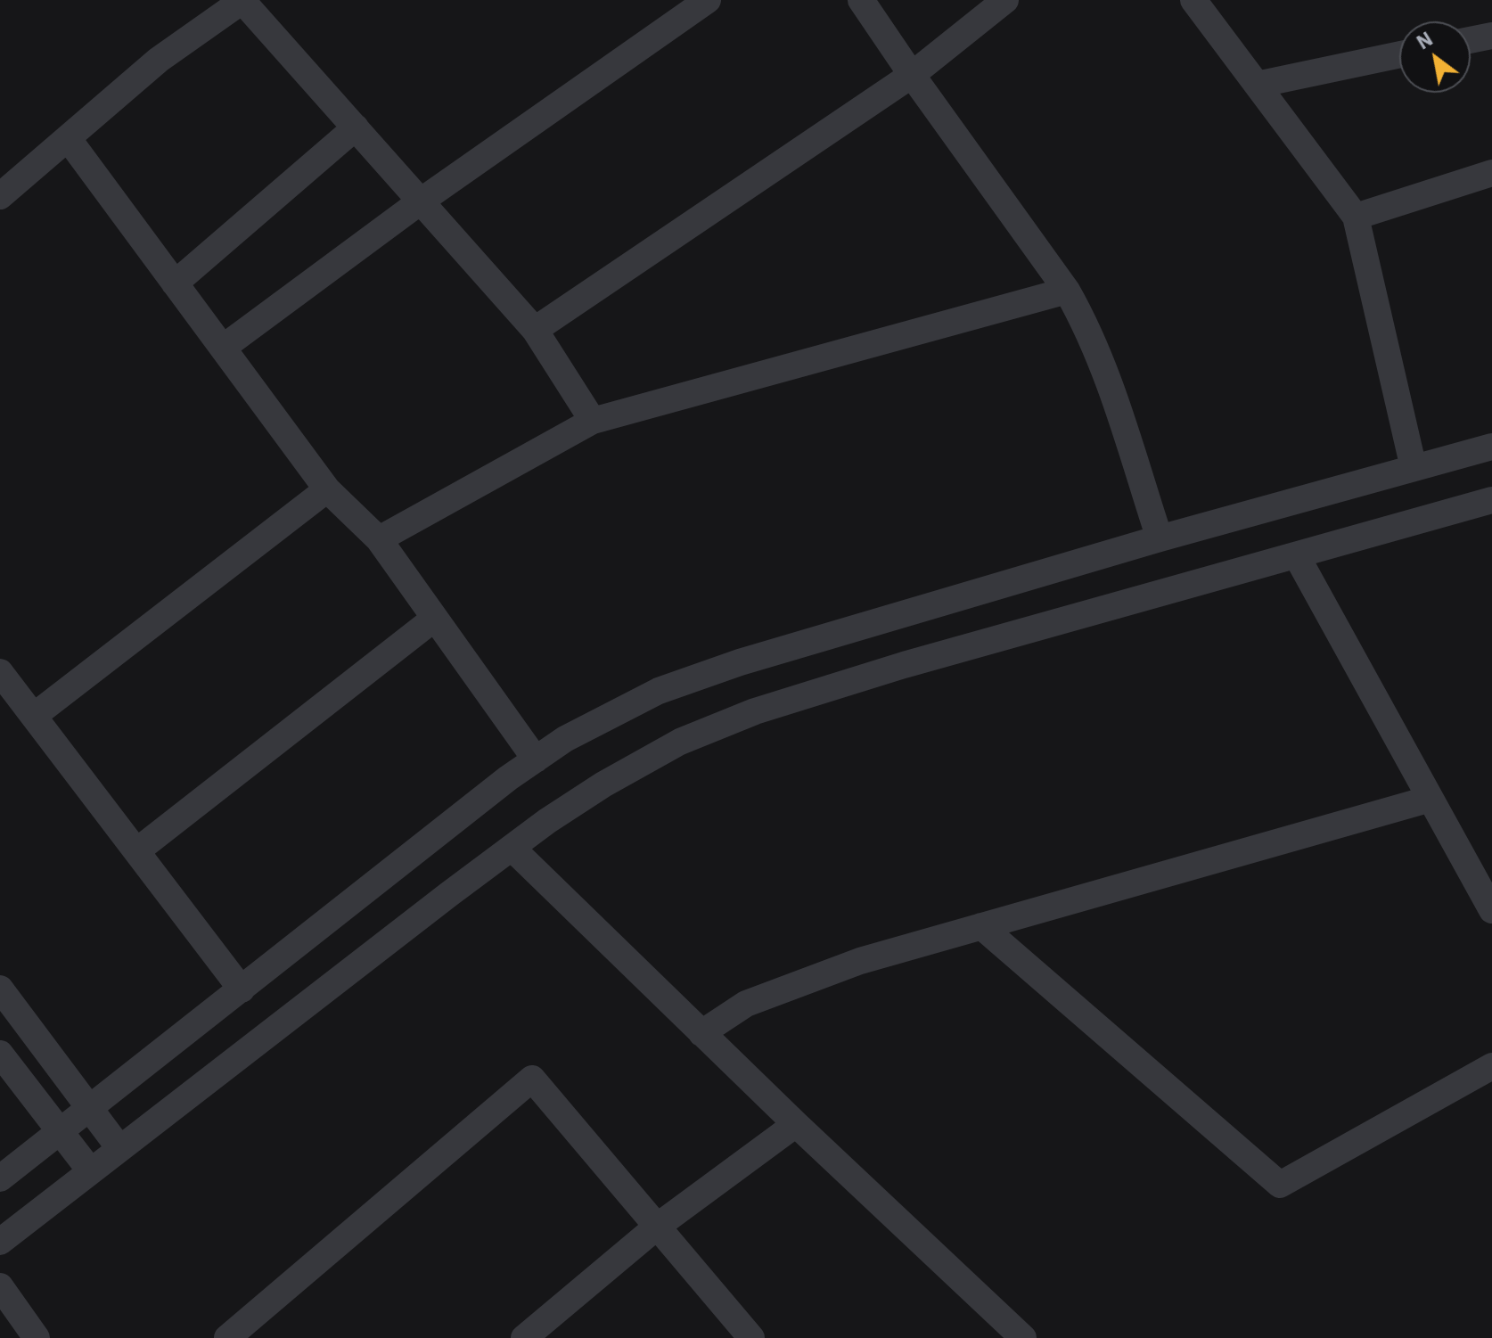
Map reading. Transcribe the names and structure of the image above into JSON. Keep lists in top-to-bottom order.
{
  "north": "top left"
}
